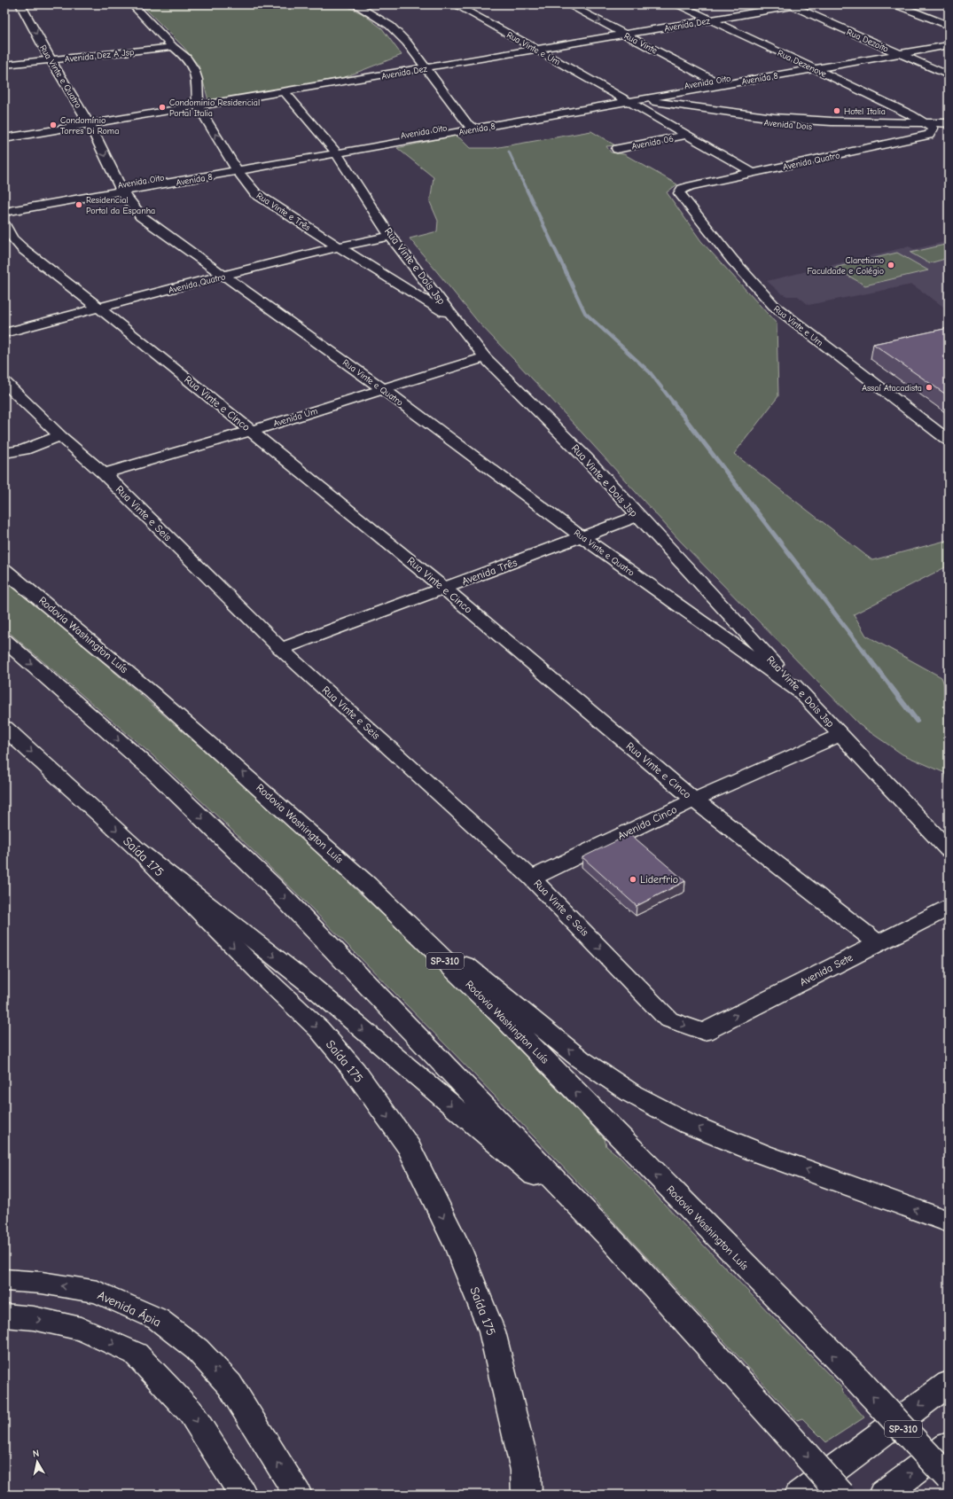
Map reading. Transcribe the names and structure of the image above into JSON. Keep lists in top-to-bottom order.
{
  "streets": {
    "main road": ["Rodovia Washington Luís", "Saída 175", "SP-310"],
    "street": [
      "Avenida Dez",
      "Rua Dezoito",
      "Rua Vinte",
      "Rua Vinte e Um",
      "Avenida Dez A Jsp",
      "Rua Dezenove",
      "Rua Vinte e Quatro",
      "Avenida 8",
      "Avenida Oito",
      "Avenida Dois",
      "Avenida 06",
      "Avenida Quatro",
      "Rua Vinte e Três",
      "Rua Vinte e Dois Jsp",
      "Rua Vinte e Cinco",
      "Avenida Um",
      "Rua Vinte e Seis",
      "Avenida Três",
      "Avenida Cinco",
      "Avenida Sete",
      "Avenida Ápia"
    ]
  },
  "crossings": [
    ["Avenida Dez", "Rua Dezoito"],
    ["Avenida Dez", "Rua Vinte"],
    ["Avenida Dez", "Rua Vinte e Um"],
    ["Avenida Dez", "Rua Dezenove"],
    ["Avenida Dez", "Rua Vinte e Quatro"],
    ["Avenida Dez", "Rua Vinte e Três"],
    ["Avenida Dez", "Rua Vinte e Dois Jsp"],
    ["Rua Dezoito", "Avenida 8"],
    ["Rua Vinte", "Avenida 8"],
    ["Rua Vinte e Um", "Avenida 8"],
    ["Rua Vinte e Um", "Avenida Dois"],
    ["Rua Vinte e Um", "Avenida 06"],
    ["Rua Vinte e Um", "Avenida Quatro"],
    ["Avenida Dez A Jsp", "Rua Vinte e Quatro"],
    ["Rua Dezenove", "Avenida 8"],
    ["Rua Dezenove", "Avenida Dois"],
    ["Rua Dezenove", "Avenida Quatro"],
    ["Rua Vinte e Quatro", "Avenida 8"],
    ["Rua Vinte e Quatro", "Avenida Oito"],
    ["Rua Vinte e Quatro", "Avenida Quatro"],
    ["Rua Vinte e Quatro", "Rua Vinte e Dois Jsp"],
    ["Rua Vinte e Quatro", "Avenida Um"],
    ["Rua Vinte e Quatro", "Avenida Três"],
    ["Avenida 8", "Avenida Oito"],
    ["Avenida 8", "Avenida Dois"],
    ["Avenida 8", "Rua Vinte e Três"],
    ["Avenida 8", "Rua Vinte e Dois Jsp"],
    ["Avenida Dois", "Avenida Quatro"],
    ["Avenida Quatro", "Rua Vinte e Três"],
    ["Avenida Quatro", "Rua Vinte e Dois Jsp"],
    ["Avenida Quatro", "Rua Vinte e Cinco"],
    ["Rua Vinte e Três", "Rua Vinte e Dois Jsp"],
    ["Rua Vinte e Dois Jsp", "Avenida Um"],
    ["Rua Vinte e Dois Jsp", "Avenida Três"],
    ["Rua Vinte e Dois Jsp", "Avenida Cinco"],
    ["Rua Vinte e Cinco", "Avenida Um"],
    ["Rua Vinte e Cinco", "Avenida Três"],
    ["Rua Vinte e Cinco", "Avenida Cinco"],
    ["Rua Vinte e Cinco", "Avenida Sete"],
    ["Avenida Um", "Rua Vinte e Seis"],
    ["Rua Vinte e Seis", "Avenida Três"],
    ["Rua Vinte e Seis", "Avenida Cinco"],
    ["Rua Vinte e Seis", "Avenida Sete"]
  ],
  "one_way": ["Rua Vinte", "Avenida Sete"],
  "places": [
    "Condominio Residencial Portal Italia",
    "Hotel Italia",
    "Condomínio Torres Di Roma",
    "Residencial Portal da Espanha",
    "Claretiano Faculdade e Colégio",
    "Assaí Atacadista",
    "Liderfrio"
  ],
  "north": "top"
}
